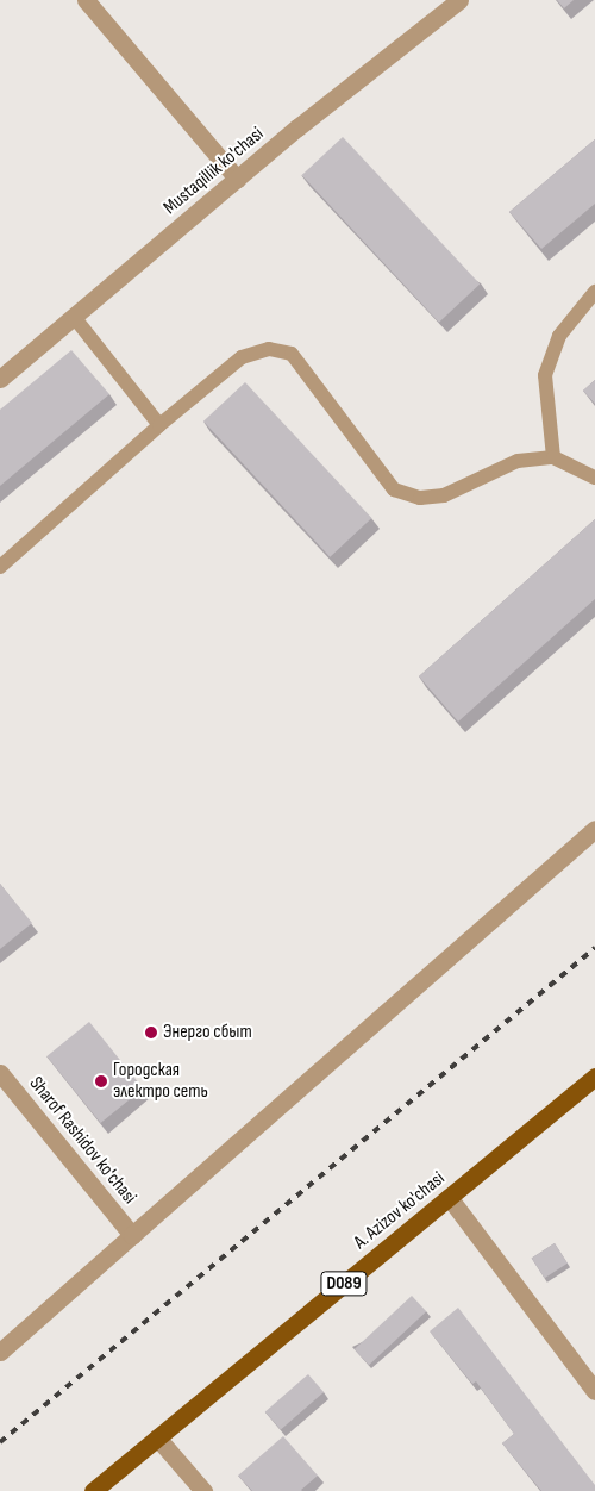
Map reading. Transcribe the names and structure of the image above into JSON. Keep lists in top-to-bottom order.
{
  "streets": {
    "main road": ["A. Azizov ko'chasi", "D089"],
    "street": ["Mustaqillik ko'chasi", "Sharof Rashidov ko'chasi"]
  },
  "places": ["Энерго сбыт", "Городская электро сеть"]
}
